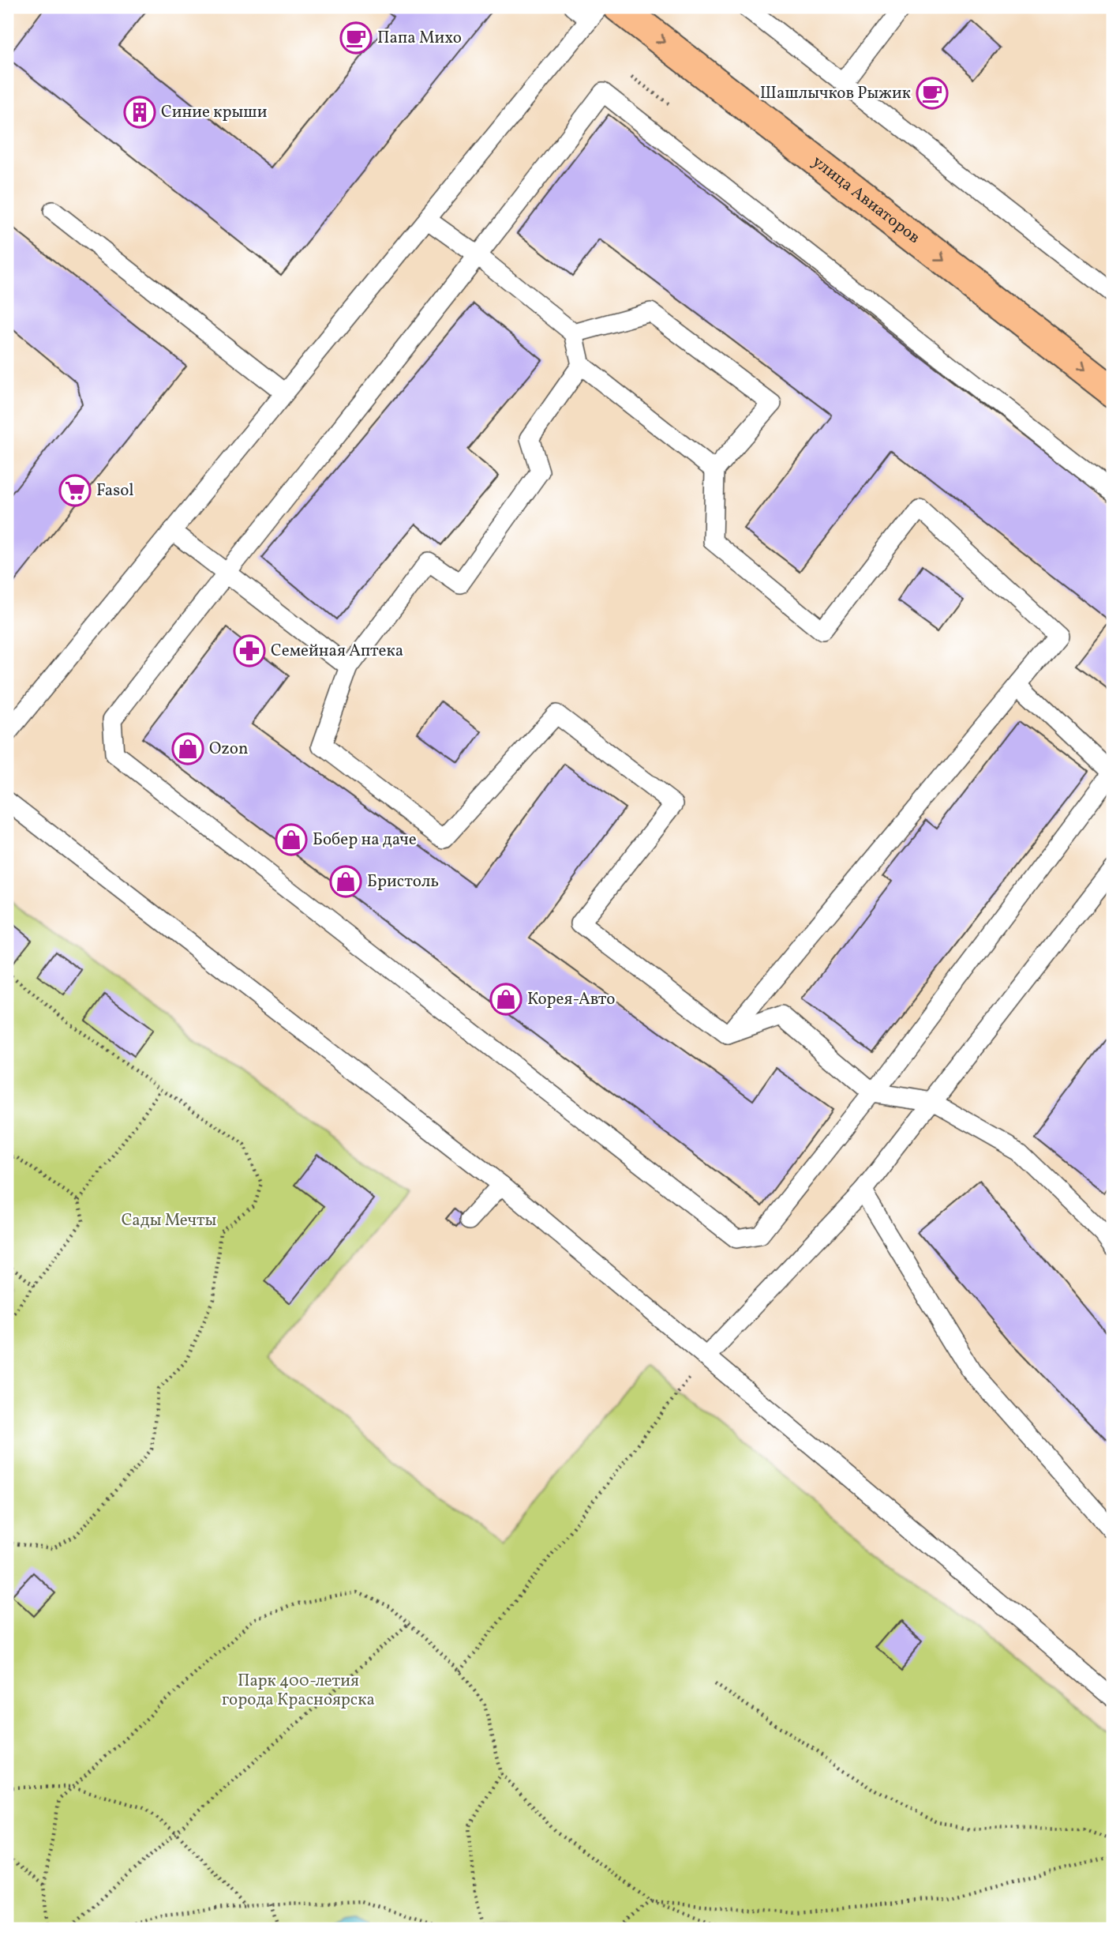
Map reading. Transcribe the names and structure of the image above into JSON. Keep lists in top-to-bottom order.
{
  "streets": {
    "main road": ["улица Авиаторов"]
  },
  "one_way": ["улица Авиаторов"],
  "parks": ["Сады Мечты", "Парк 400-летия города Красноярска"],
  "places": {
    "cafe": ["Папа Михо", "Шашлычков Рыжик"],
    "building": ["Синие крыши"],
    "supermarket": ["Fasol"],
    "pharmacy": ["Семейная Аптека"],
    "shop": [
      "Ozon",
      "Бобер на даче",
      "Бристоль",
      "Корея-Авто"
    ]
  }
}
